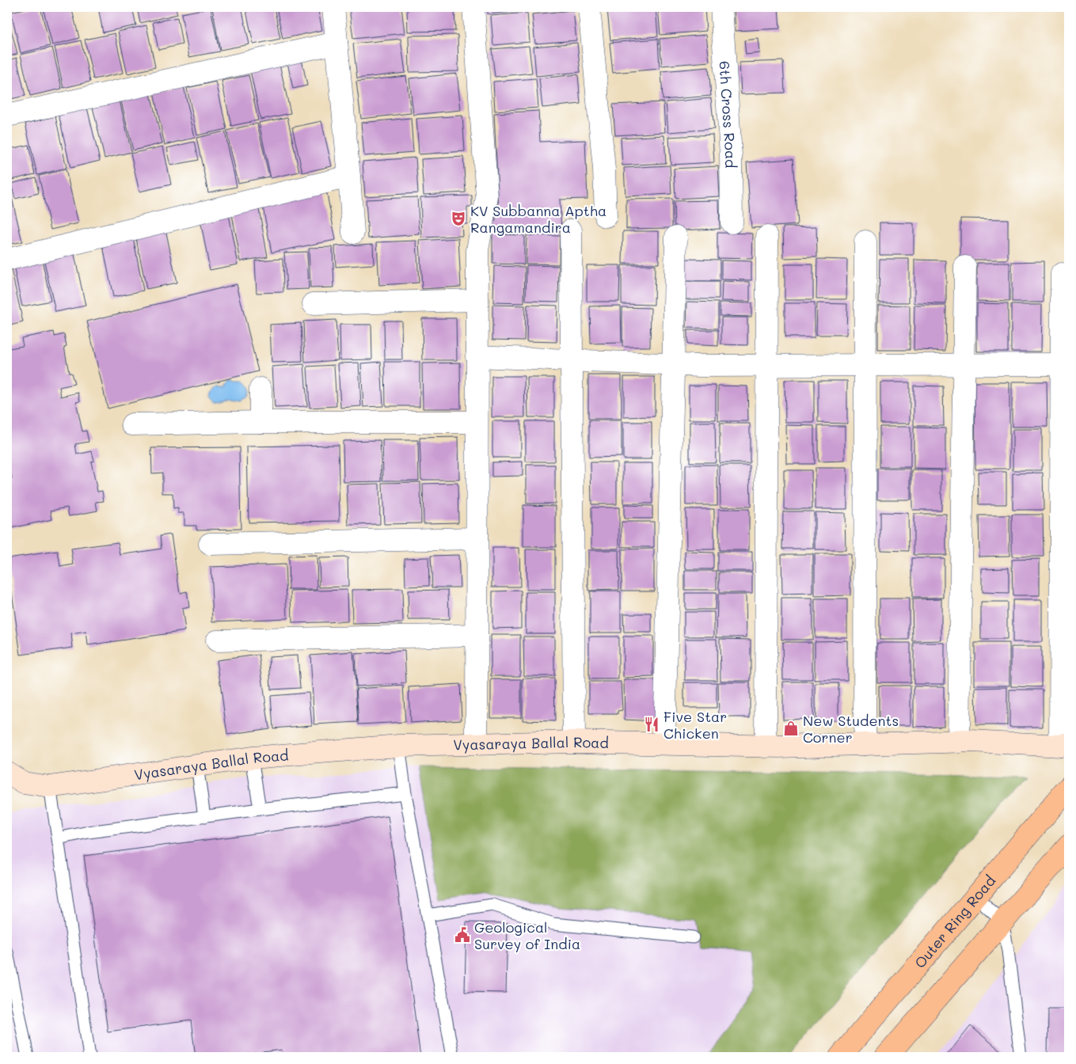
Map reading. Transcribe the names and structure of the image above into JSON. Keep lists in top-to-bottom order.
{
  "streets": {
    "highway": ["Outer Ring Road"],
    "main road": ["Vyasaraya Ballal Road"],
    "street": ["6th Cross Road"]
  },
  "places": {
    "theatre": ["KV Subbanna Aptha Rangamandira"],
    "restaurant": ["Five Star Chicken"],
    "shop": ["New Students Corner"],
    "public building": ["Geological Survey of India"]
  }
}
